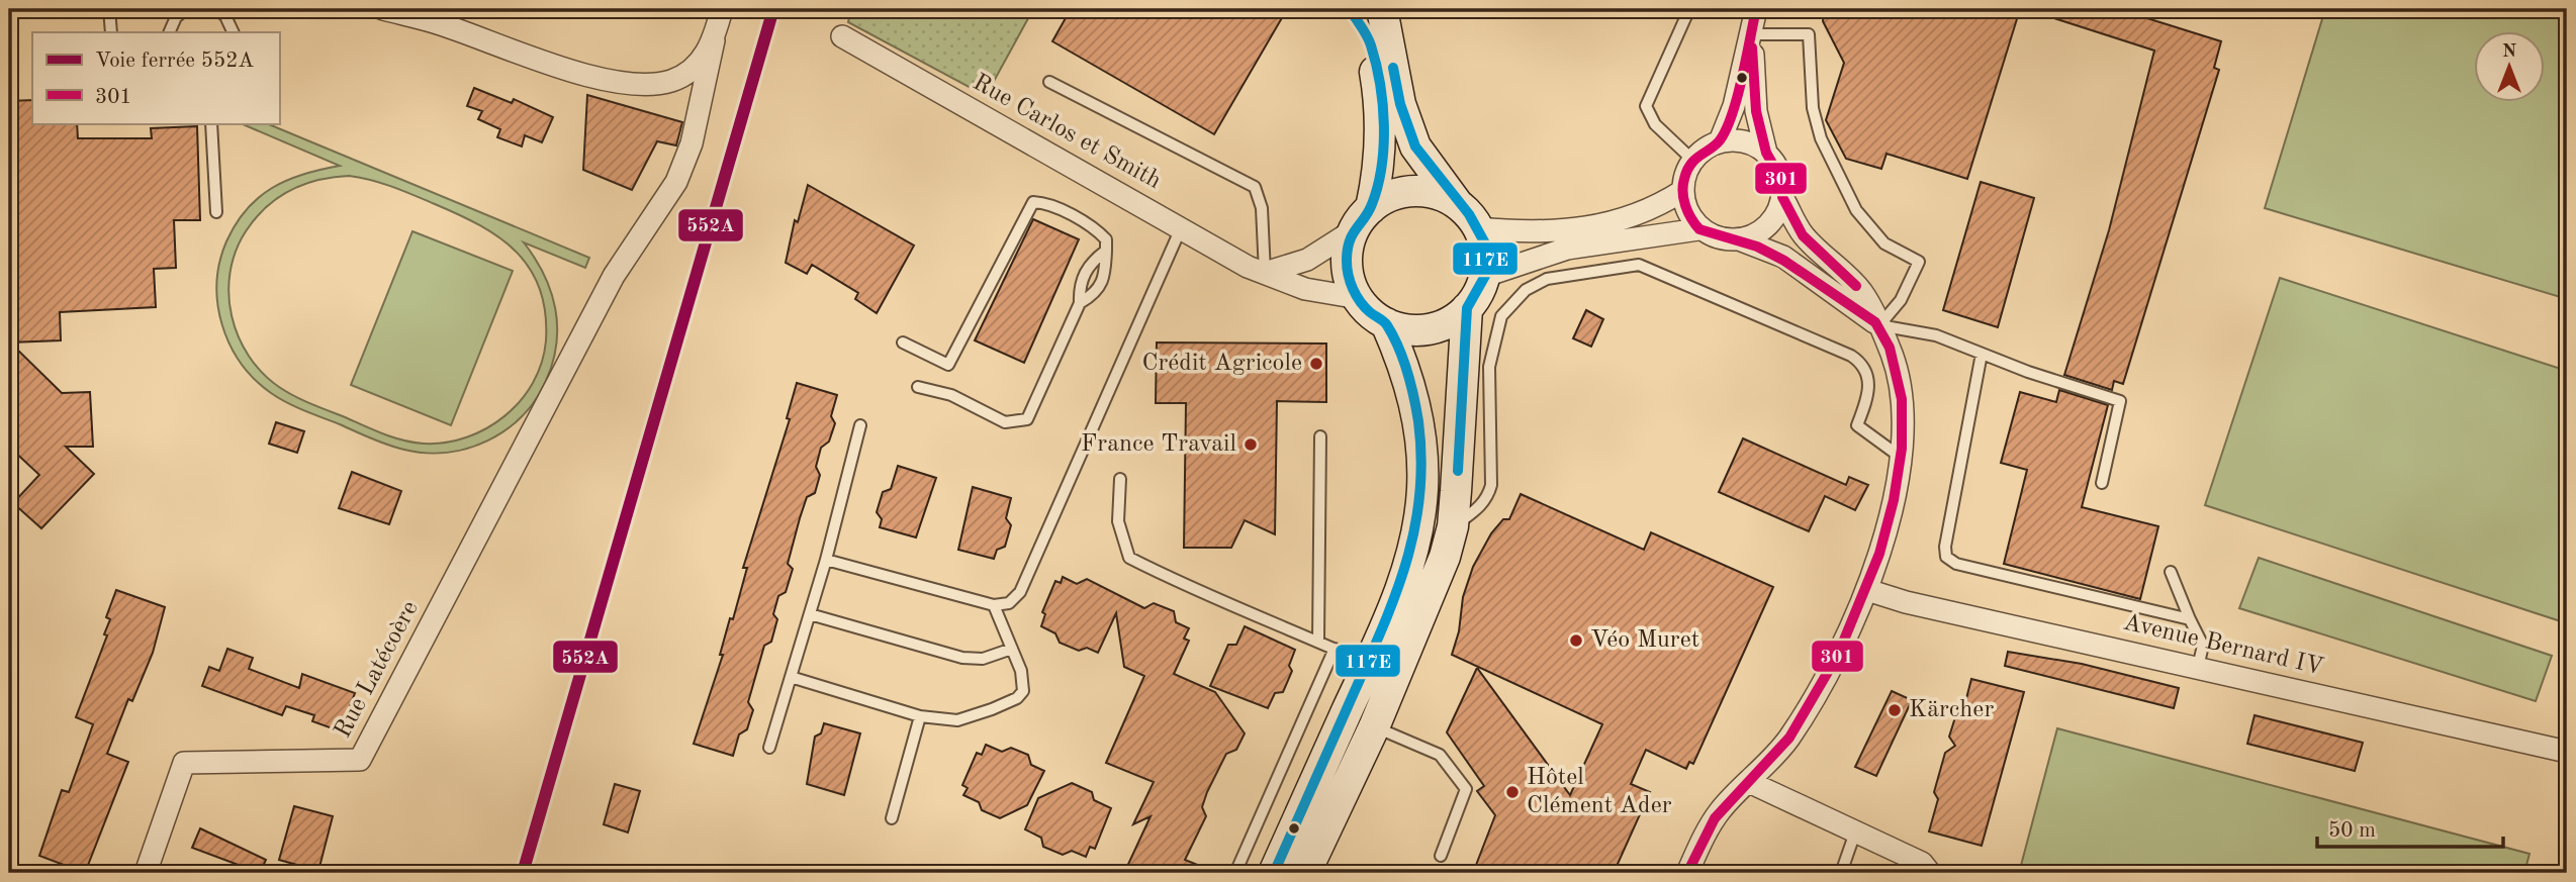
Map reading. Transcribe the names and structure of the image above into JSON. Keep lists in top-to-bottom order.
{
  "streets": {
    "street": ["Rue Carlos et Smith", "Avenue Bernard IV", "Rue Latécoère"]
  },
  "places": [
    "Crédit Agricole",
    "France Travail",
    "Véo Muret",
    "Kärcher",
    "Hôtel Clément Ader"
  ],
  "lines": ["rail line 552A", "transit line 301", "transit line 117E"],
  "legend": ["Voie ferrée 552A", "301"],
  "scale_bar": "50 m",
  "north": "top"
}
